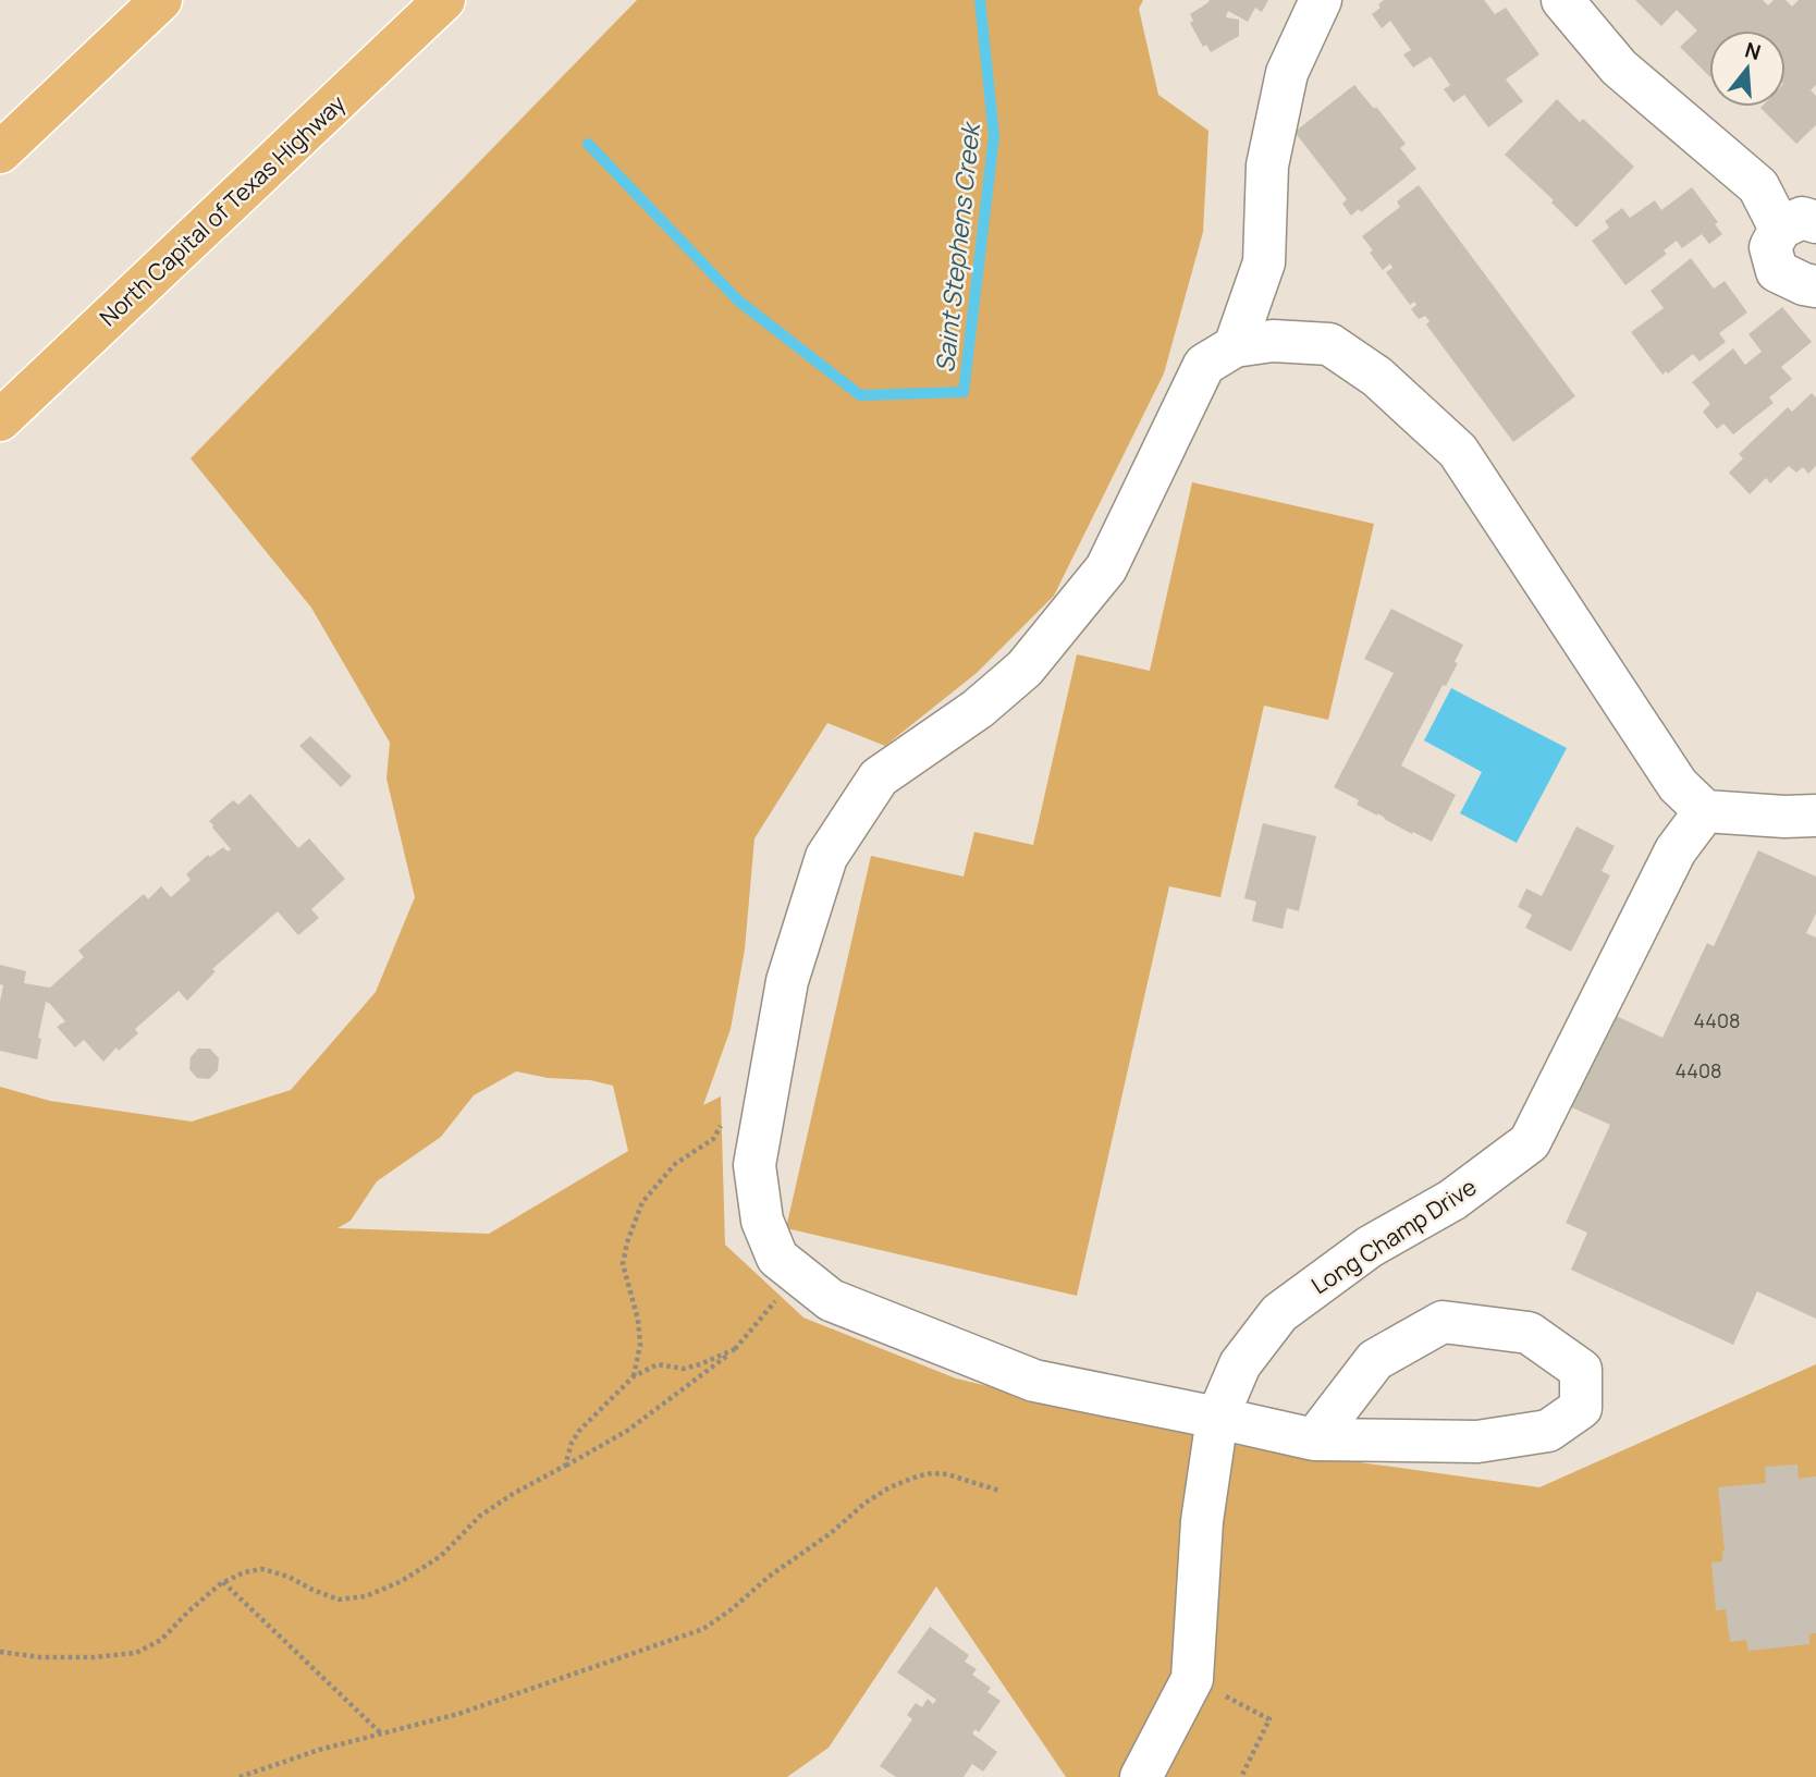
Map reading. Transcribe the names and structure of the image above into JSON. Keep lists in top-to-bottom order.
{
  "streets": {
    "highway": ["North Capital of Texas Highway"],
    "street": ["Long Champ Drive"]
  },
  "water": ["Saint Stephens Creek"],
  "house_numbers": ["4408", "4408"],
  "north": "top"
}
